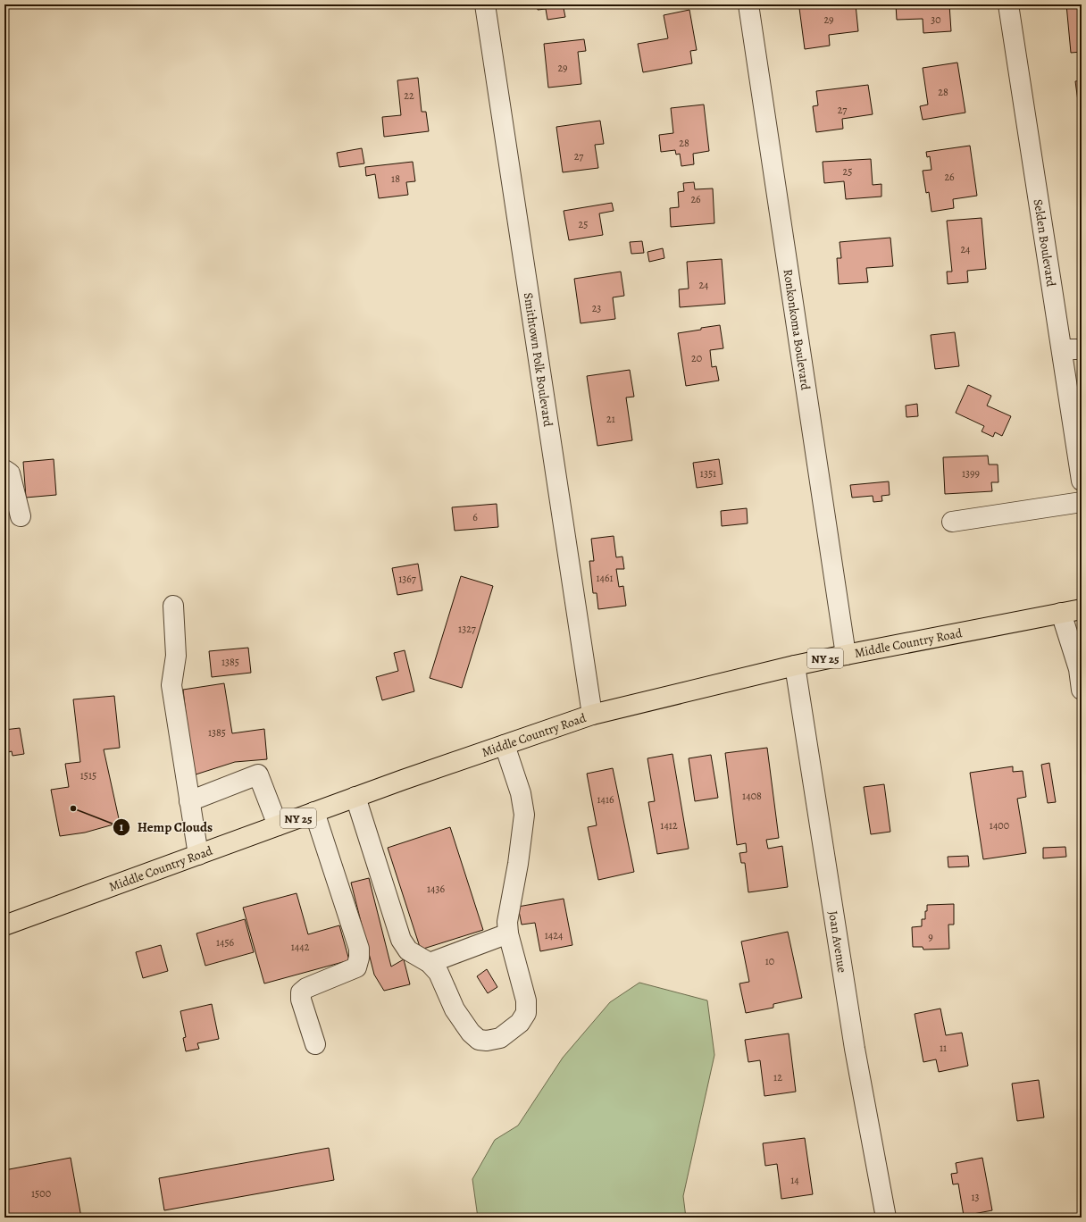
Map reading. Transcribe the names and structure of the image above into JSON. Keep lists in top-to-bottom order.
{
  "streets": {
    "main road": ["Middle Country Road", "NY 25"],
    "street": [
      "Selden Boulevard",
      "Ronkonkoma Boulevard",
      "Smithtown Polk Boulevard",
      "Joan Avenue"
    ]
  },
  "crossings": [
    ["Ronkonkoma Boulevard", "Middle Country Road"],
    ["Smithtown Polk Boulevard", "Middle Country Road"],
    ["Middle Country Road", "Joan Avenue"]
  ],
  "places": ["Hemp Clouds"],
  "house_numbers": [
    "29",
    "30",
    "29",
    "28",
    "22",
    "27",
    "28",
    "27",
    "25",
    "26",
    "18",
    "26",
    "25",
    "24",
    "24",
    "23",
    "20",
    "21",
    "1351",
    "1399",
    "6",
    "1461",
    "1367",
    "1327",
    "1385",
    "1385",
    "1515",
    "1408",
    "1416",
    "1412",
    "1400",
    "1436",
    "1424",
    "9",
    "1456",
    "1442",
    "10",
    "11",
    "12",
    "14",
    "1500",
    "13"
  ]
}
